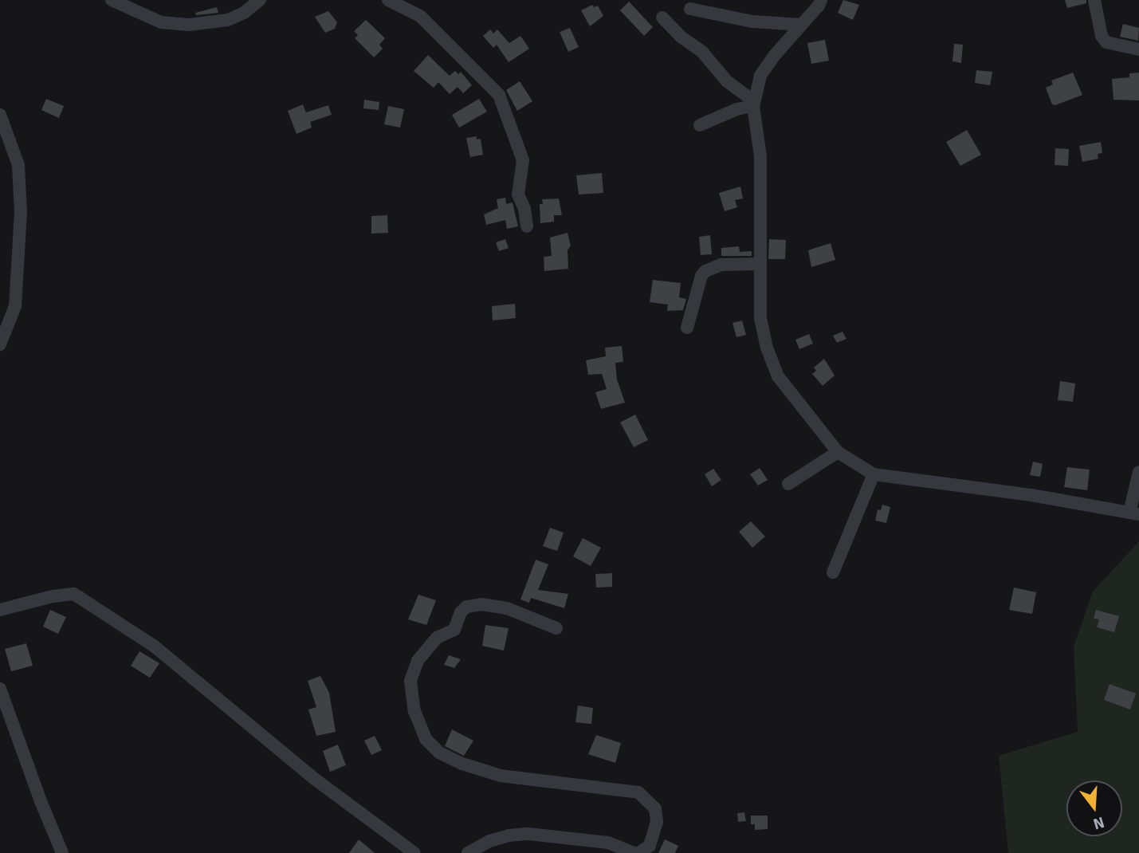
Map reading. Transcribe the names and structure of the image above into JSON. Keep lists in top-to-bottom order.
{
  "north": "bottom"
}
